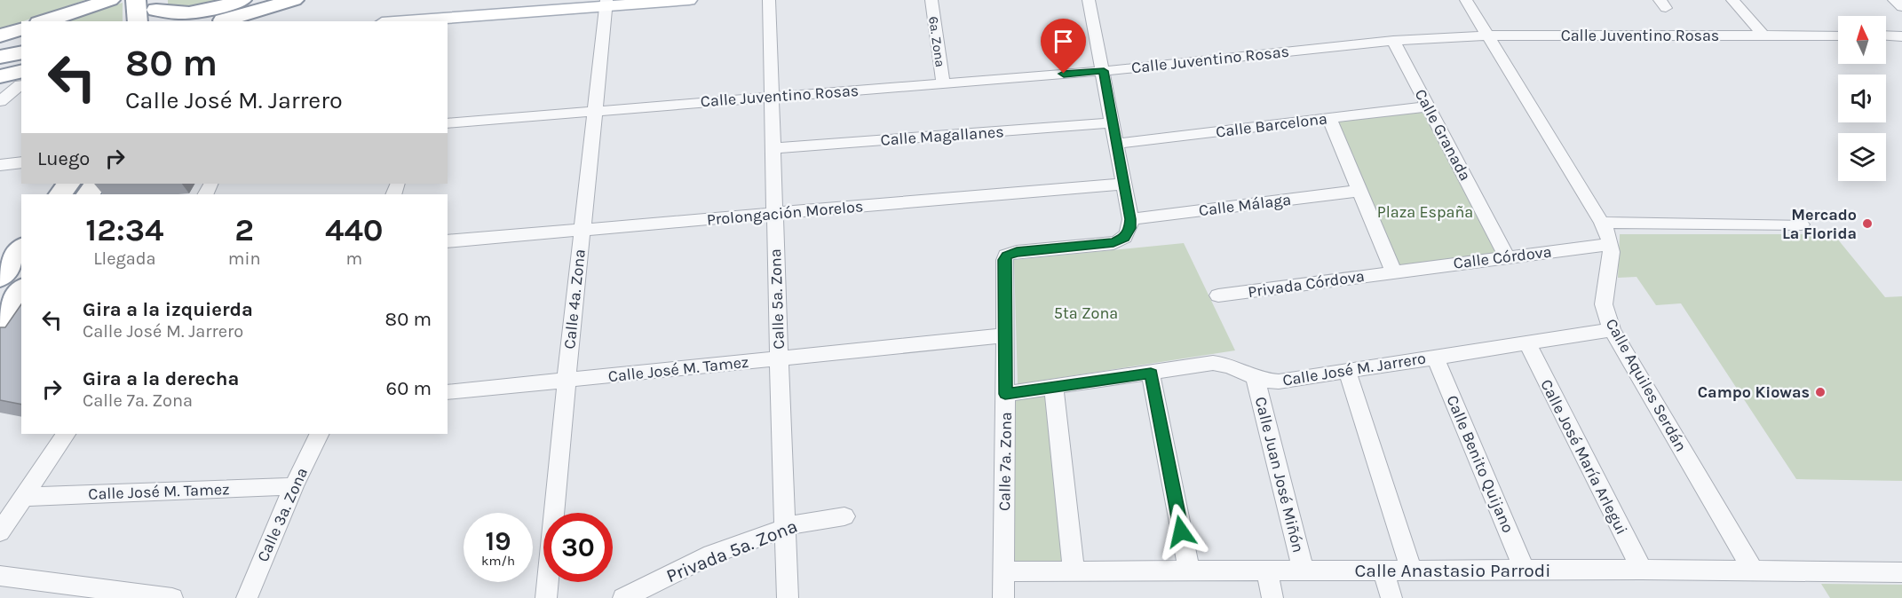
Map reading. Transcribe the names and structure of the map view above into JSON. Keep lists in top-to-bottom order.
{
  "streets": {
    "street": [
      "Calle Juventino Rosas",
      "6a. Zona",
      "Calle Barcelona",
      "Calle Granada",
      "Calle Magallanes",
      "Calle Málaga",
      "Prolongación Morelos",
      "Calle Córdova",
      "Privada Córdova",
      "Calle 4a. Zona",
      "Calle 5a. Zona",
      "Calle José M. Tamez",
      "Calle José M. Jarrero",
      "Calle Aquiles Serdán",
      "Calle José María Arlegui",
      "Calle 7a. Zona",
      "Calle Benito Quijano",
      "Calle Juan José Miñón",
      "Calle 3a. Zona",
      "Privada 5a. Zona",
      "Calle Anastasio Parrodi"
    ]
  },
  "crossings": [
    ["Calle Juventino Rosas", "6a. Zona"],
    ["Calle Juventino Rosas", "Calle Granada"],
    ["Calle Juventino Rosas", "Calle 4a. Zona"],
    ["Calle Juventino Rosas", "Calle 5a. Zona"],
    ["Calle Juventino Rosas", "Calle Aquiles Serdán"],
    ["Calle Barcelona", "Calle Granada"],
    ["Calle Granada", "Calle Córdova"],
    ["Calle Magallanes", "Calle 5a. Zona"],
    ["Calle Málaga", "Calle 7a. Zona"],
    ["Prolongación Morelos", "Calle 4a. Zona"],
    ["Prolongación Morelos", "Calle 5a. Zona"],
    ["Calle Córdova", "Privada Córdova"],
    ["Calle Córdova", "Calle Aquiles Serdán"],
    ["Calle 4a. Zona", "Calle José M. Tamez"],
    ["Calle 5a. Zona", "Calle José M. Tamez"],
    ["Calle 5a. Zona", "Privada 5a. Zona"],
    ["Calle José M. Tamez", "Calle 7a. Zona"],
    ["Calle José M. Tamez", "Calle 3a. Zona"],
    ["Calle José M. Jarrero", "Calle Aquiles Serdán"],
    ["Calle José M. Jarrero", "Calle José María Arlegui"],
    ["Calle José M. Jarrero", "Calle 7a. Zona"],
    ["Calle José M. Jarrero", "Calle Benito Quijano"],
    ["Calle José M. Jarrero", "Calle Juan José Miñón"],
    ["Calle Aquiles Serdán", "Calle Anastasio Parrodi"],
    ["Calle José María Arlegui", "Calle Anastasio Parrodi"],
    ["Calle 7a. Zona", "Calle Anastasio Parrodi"],
    ["Calle Benito Quijano", "Calle Anastasio Parrodi"],
    ["Calle Juan José Miñón", "Calle Anastasio Parrodi"]
  ],
  "parks": ["Plaza España", "5ta Zona"],
  "places": ["Mercado La Florida", "Campo Kiowas"],
  "north": "top",
  "page": {
    "turn": ["80 m", "Calle José M. Jarrero"],
    "then": "Luego",
    "eta": [
      "12:34",
      "Llegada",
      "2",
      "min",
      "440",
      "m"
    ],
    "list": [
      {
        "name": "Gira a la izquierda",
        "note": "Calle José M. Jarrero",
        "value": "80 m"
      },
      {
        "name": "Gira a la derecha",
        "note": "Calle 7a. Zona",
        "value": "60 m"
      }
    ],
    "speed": "19 km/h",
    "limit": "30"
  }
}
